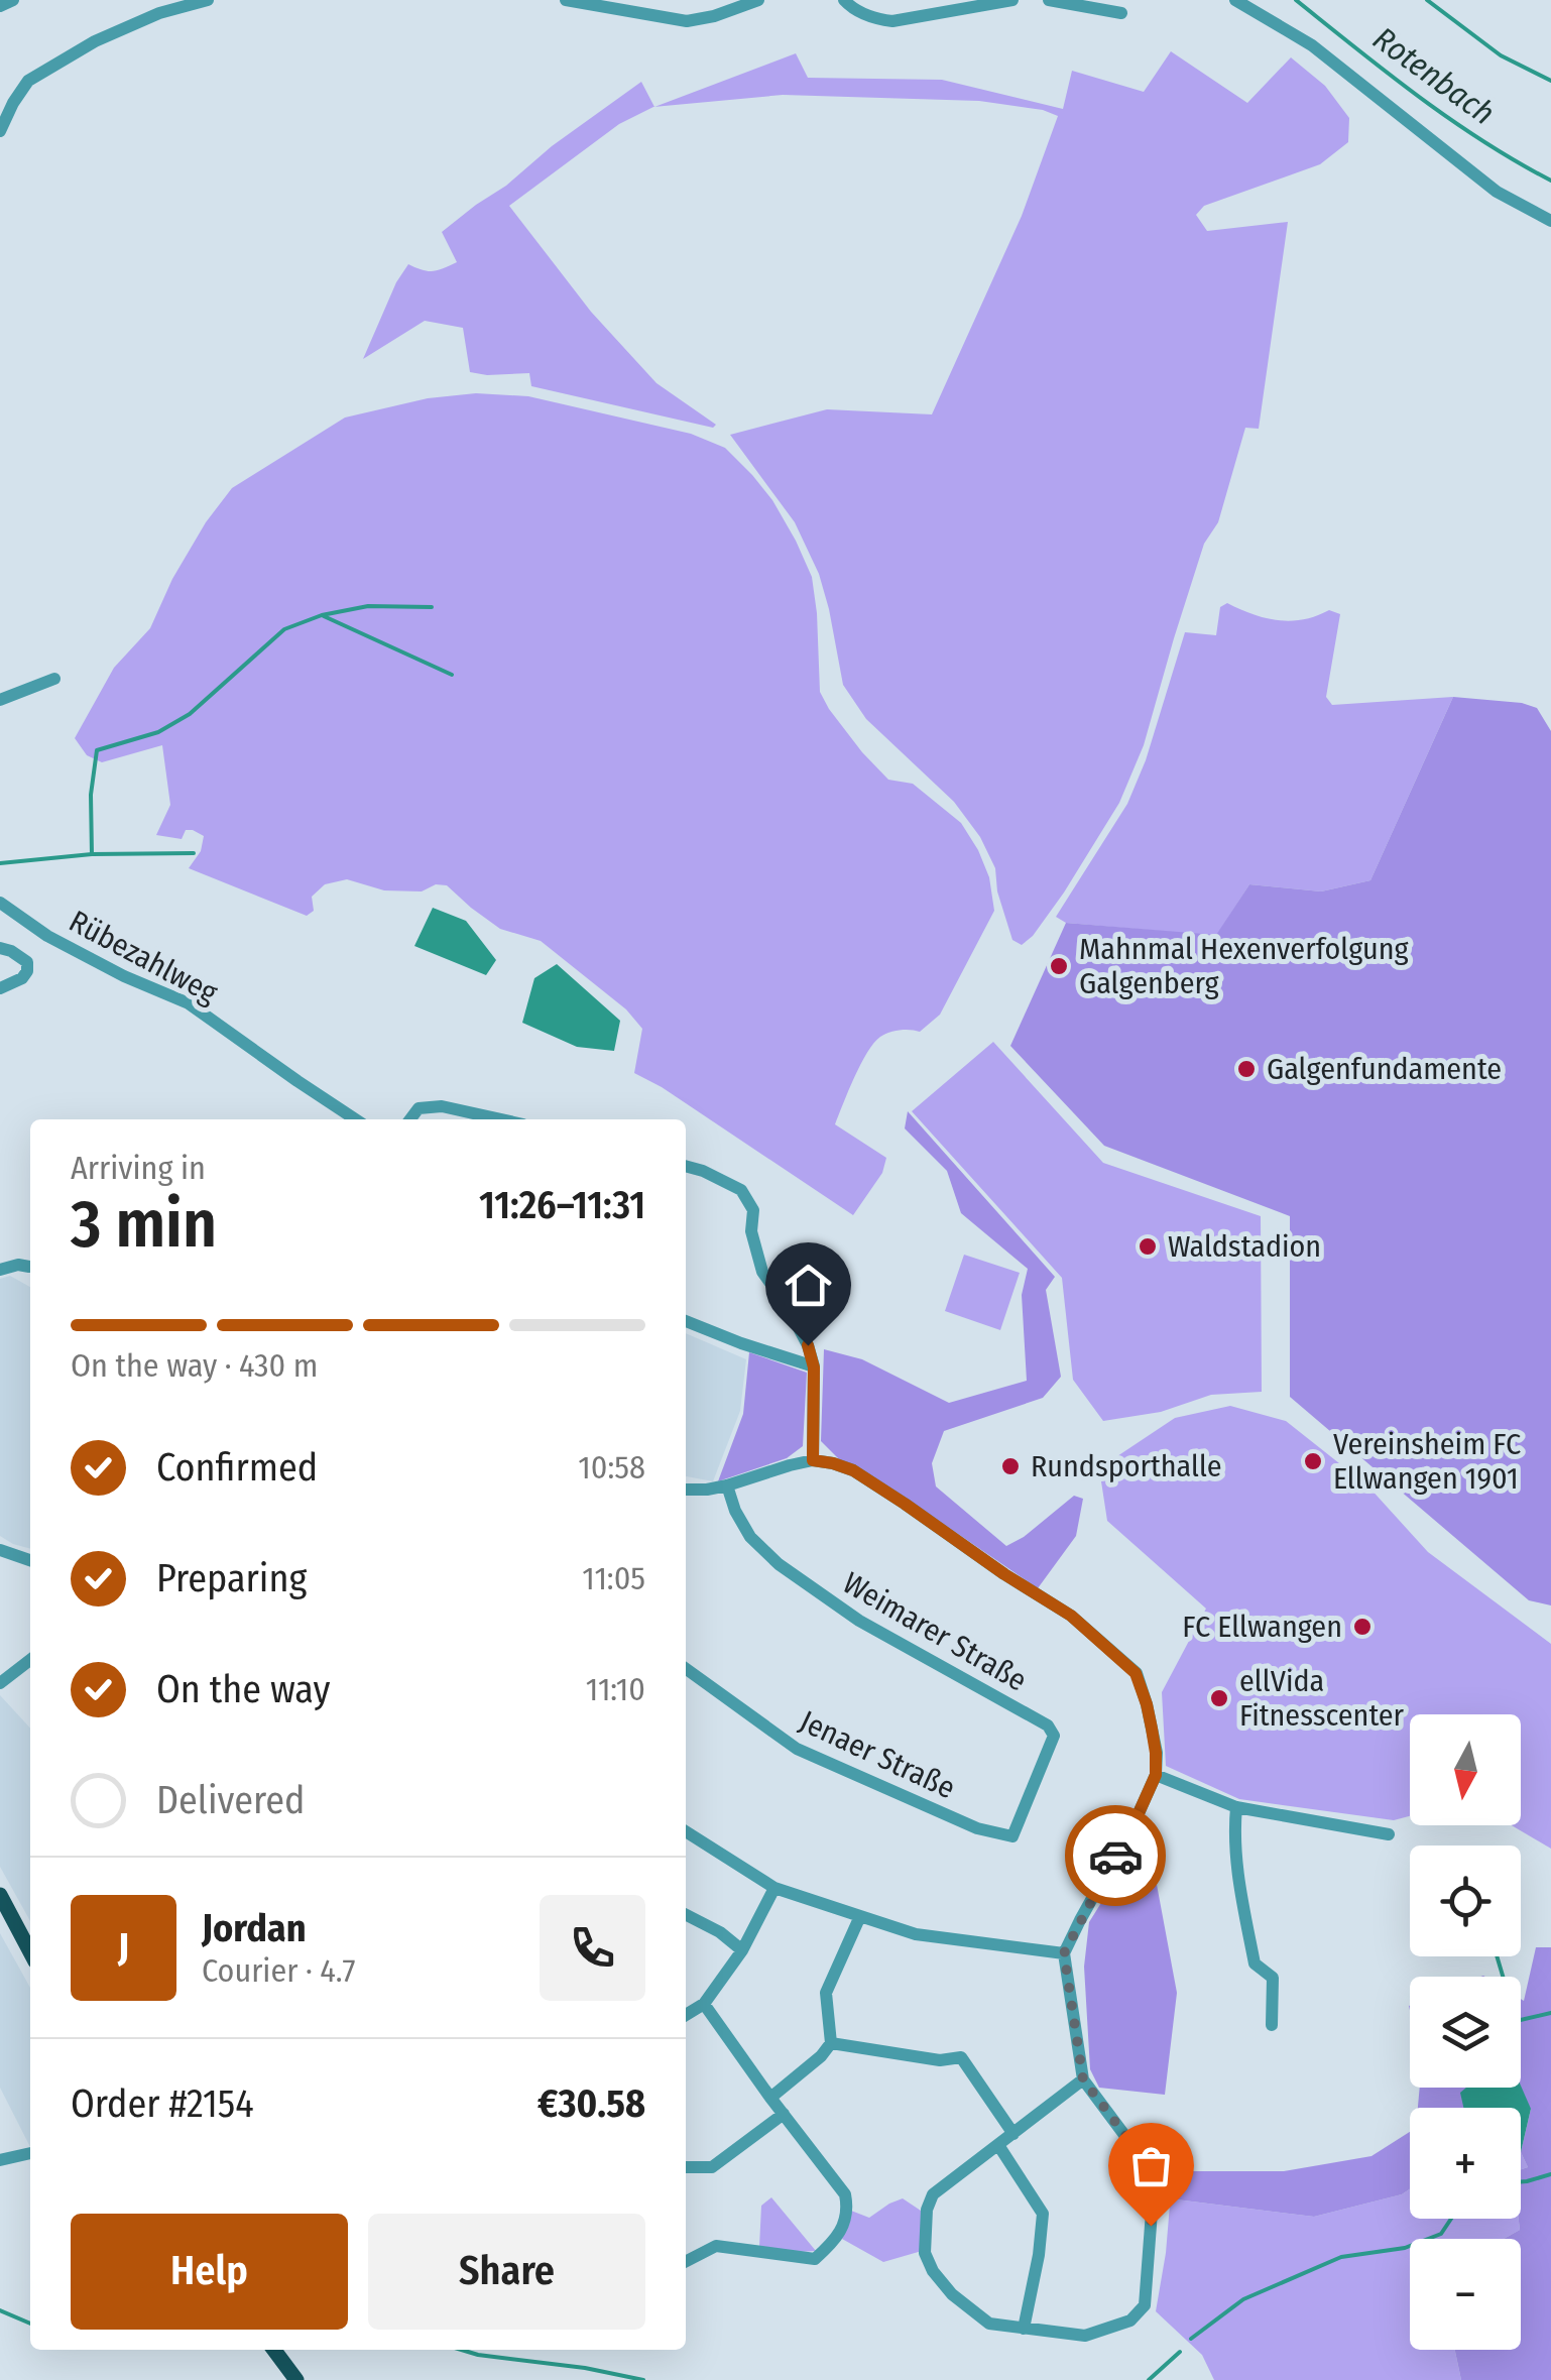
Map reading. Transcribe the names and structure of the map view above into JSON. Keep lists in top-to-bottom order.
{
  "streets": {
    "street": ["Rübezahlweg", "Weimarer Straße", "Jenaer Straße"]
  },
  "crossings": [
    ["Weimarer Straße", "Jenaer Straße"]
  ],
  "water": ["Rotenbach"],
  "places": [
    "Mahnmal Hexenverfolgung Galgenberg",
    "Galgenfundamente",
    "Waldstadion",
    "Vereinsheim FC Ellwangen 1901",
    "Rundsporthalle",
    "FC Ellwangen",
    "ellVida Fitnesscenter"
  ],
  "north": "bottom",
  "page": {
    "heading": ["3 min", "Arriving in", "11:26–11:31"],
    "panel": [
      "Jordan",
      "Courier · 4.7",
      "Order #2154",
      "€30.58"
    ],
    "bar": "On the way · 430 m",
    "list": [
      ["Confirmed", "10:58"],
      ["Preparing", "11:05"],
      ["On the way", "11:10"],
      "Delivered"
    ],
    "map_buttons": ["+", "−"],
    "round": "J",
    "buttons": ["Help", "Share"]
  }
}
